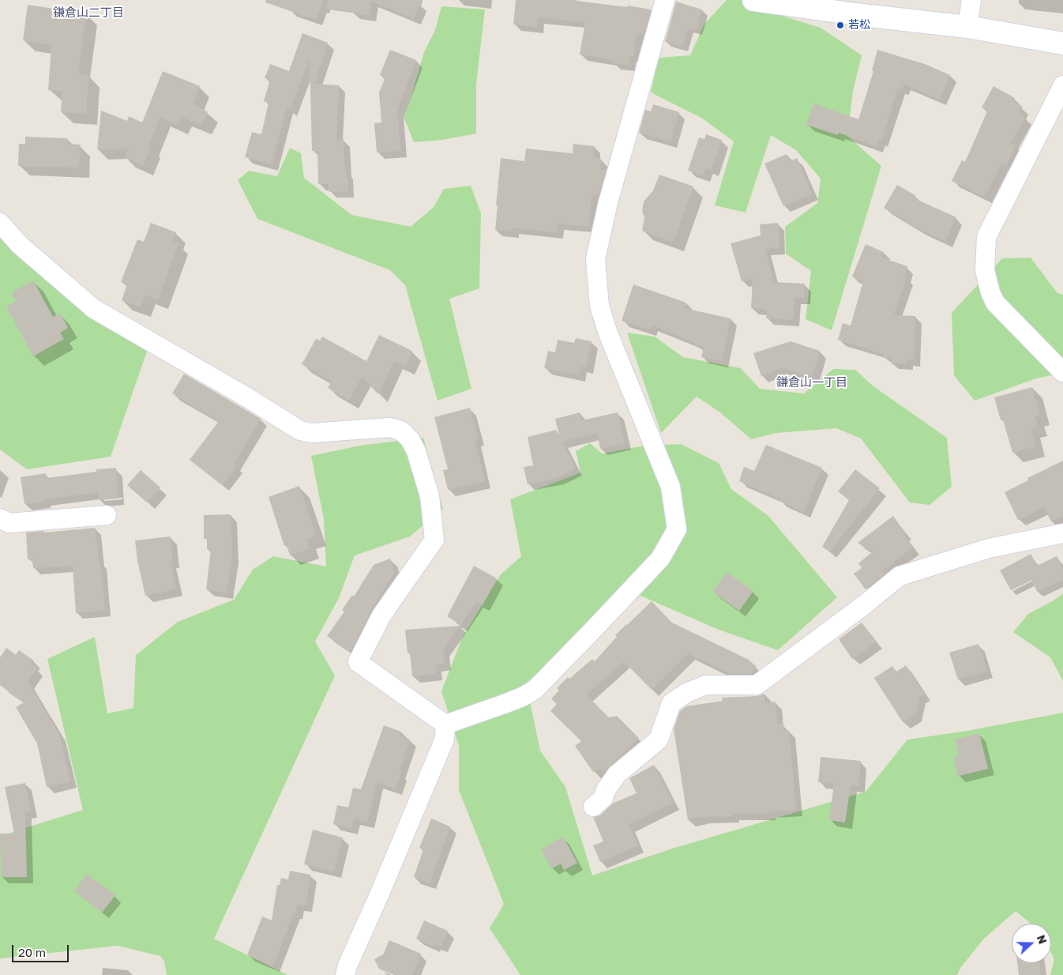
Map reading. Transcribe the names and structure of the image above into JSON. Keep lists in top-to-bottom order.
{
  "districts": ["鎌倉山二丁目", "鎌倉山一丁目"],
  "places": ["若松"],
  "scale_bar": "20 m",
  "north": "right"
}
